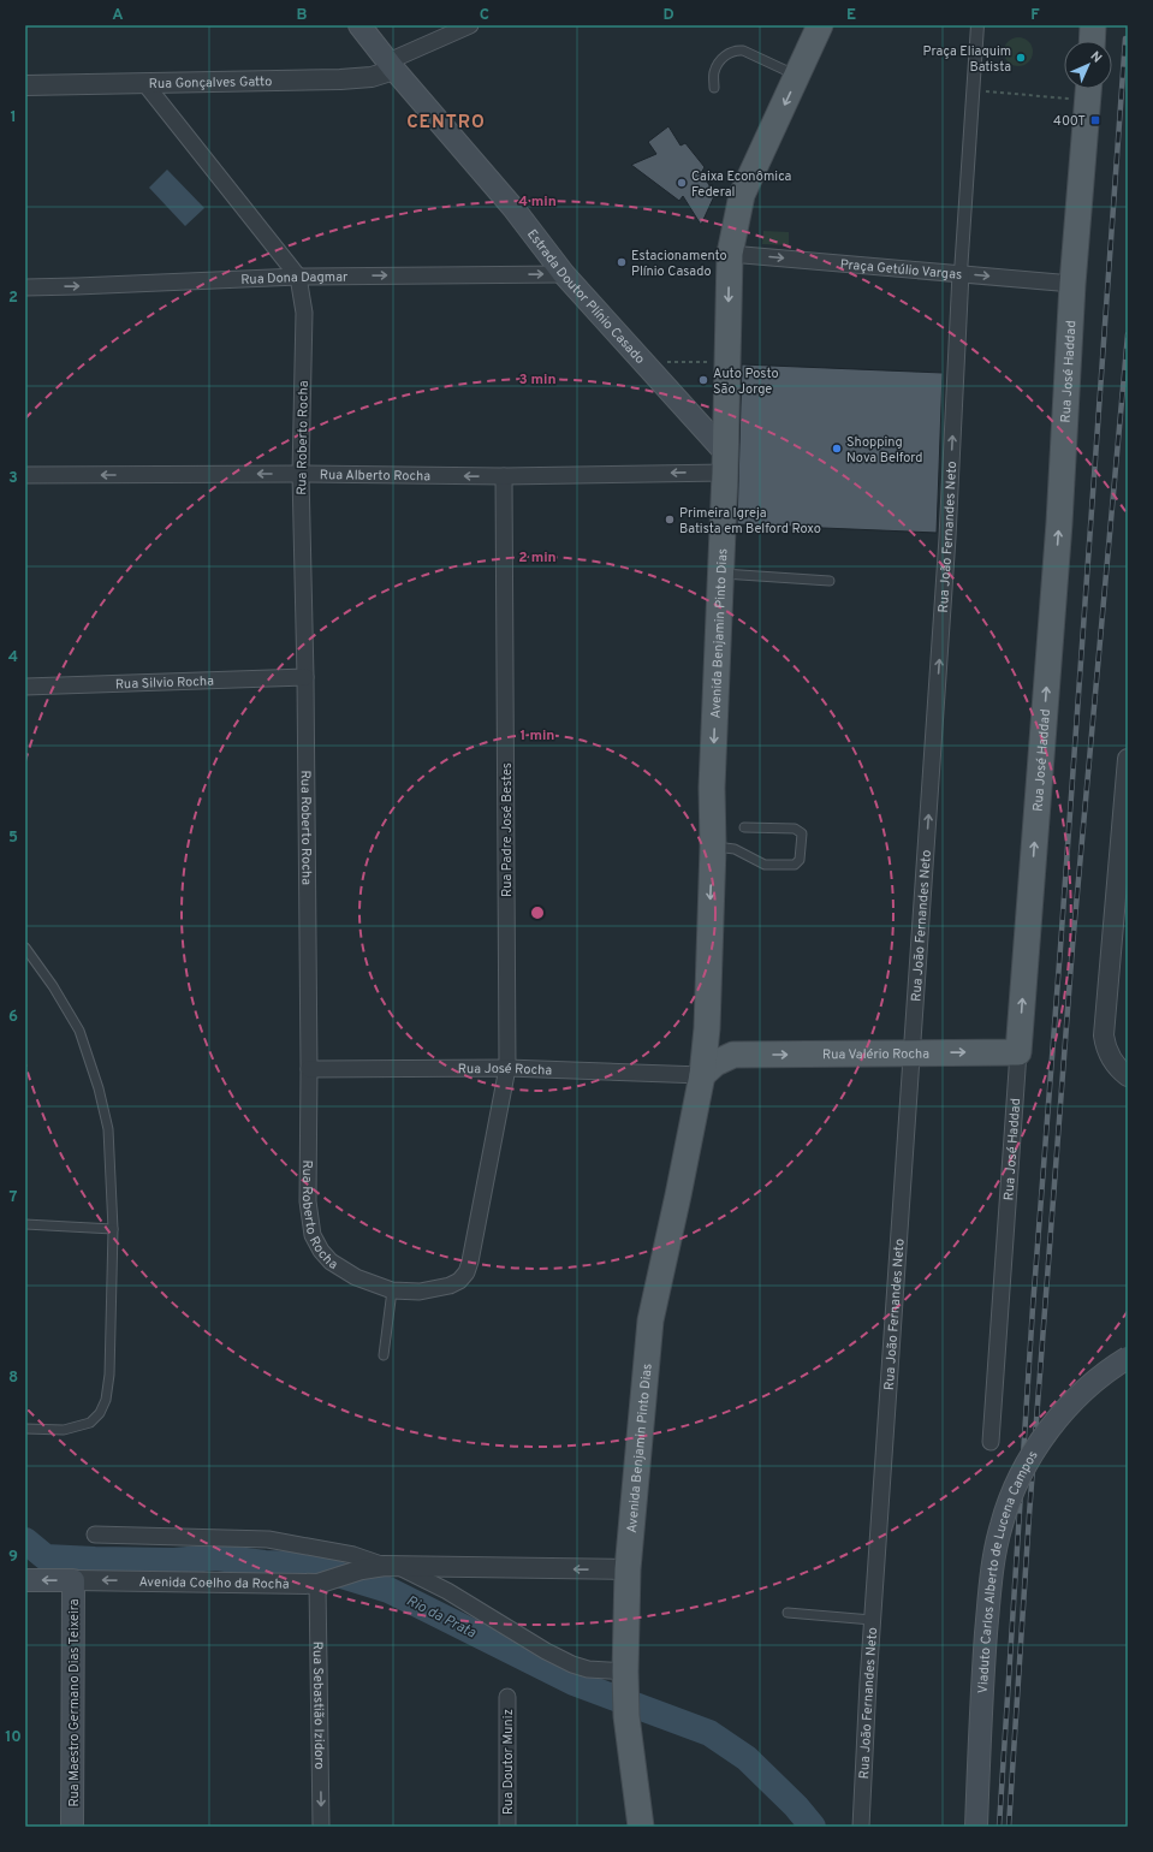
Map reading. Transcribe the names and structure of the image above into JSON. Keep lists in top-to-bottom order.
{
  "streets": {
    "main road": [
      "Estrada Doutor Plínio Casado",
      "Rua José Haddad",
      "Avenida Benjamin Pinto Dias",
      "Rua Valério Rocha",
      "Viaduto Carlos Alberto de Lucena Campos",
      "Avenida Coelho da Rocha",
      "Rua Maestro Germano Dias Teixeira"
    ],
    "street": [
      "Rua Gonçalves Gatto",
      "Praça Getúlio Vargas",
      "Rua Dona Dagmar",
      "Rua Roberto Rocha",
      "Rua Alberto Rocha",
      "Rua João Fernandes Neto",
      "Rua Silvio Rocha",
      "Rua Padre José Bestes",
      "Rua José Rocha",
      "Rua Sebastião Izidoro",
      "Rua Doutor Muniz"
    ]
  },
  "crossings": [
    ["Rua Gonçalves Gatto", "Estrada Doutor Plínio Casado"],
    ["Rua Gonçalves Gatto", "Rua Roberto Rocha"],
    ["Praça Getúlio Vargas", "Rua José Haddad"],
    ["Praça Getúlio Vargas", "Rua João Fernandes Neto"],
    ["Praça Getúlio Vargas", "Avenida Benjamin Pinto Dias"],
    ["Rua Dona Dagmar", "Estrada Doutor Plínio Casado"],
    ["Rua Dona Dagmar", "Rua Roberto Rocha"],
    ["Estrada Doutor Plínio Casado", "Rua Alberto Rocha"],
    ["Estrada Doutor Plínio Casado", "Avenida Benjamin Pinto Dias"],
    ["Rua José Haddad", "Rua Valério Rocha"],
    ["Rua Roberto Rocha", "Rua Alberto Rocha"],
    ["Rua Roberto Rocha", "Rua Silvio Rocha"],
    ["Rua Roberto Rocha", "Rua Padre José Bestes"],
    ["Rua Roberto Rocha", "Rua José Rocha"],
    ["Rua Alberto Rocha", "Avenida Benjamin Pinto Dias"],
    ["Rua Alberto Rocha", "Rua Padre José Bestes"],
    ["Rua João Fernandes Neto", "Rua Valério Rocha"],
    ["Avenida Benjamin Pinto Dias", "Rua José Rocha"],
    ["Avenida Benjamin Pinto Dias", "Avenida Coelho da Rocha"],
    ["Rua Padre José Bestes", "Rua José Rocha"],
    ["Avenida Coelho da Rocha", "Rua Maestro Germano Dias Teixeira"],
    ["Avenida Coelho da Rocha", "Rua Sebastião Izidoro"]
  ],
  "one_way": [
    "Praça Getúlio Vargas",
    "Rua Dona Dagmar",
    "Rua José Haddad",
    "Rua Alberto Rocha",
    "Rua João Fernandes Neto",
    "Avenida Benjamin Pinto Dias",
    "Rua Valério Rocha",
    "Rua Sebastião Izidoro"
  ],
  "districts": ["CENTRO"],
  "water": ["Rio da Prata"],
  "places": {
    "other": [
      "Praça Eliaquim Batista",
      "Caixa Econômica Federal",
      "Estacionamento Plínio Casado",
      "Auto Posto São Jorge",
      "Shopping Nova Belford",
      "Primeira Igreja Batista em Belford Roxo"
    ],
    "transit": ["400T"]
  },
  "north": "top right",
  "grid": {
    "columns": [
      "A",
      "B",
      "C",
      "D",
      "E",
      "F"
    ],
    "rows": [
      "1",
      "2",
      "3",
      "4",
      "5",
      "6",
      "7",
      "8",
      "9",
      "10"
    ]
  },
  "rings": [
    "4 min",
    "3 min",
    "2 min",
    "1 min"
  ]
}
